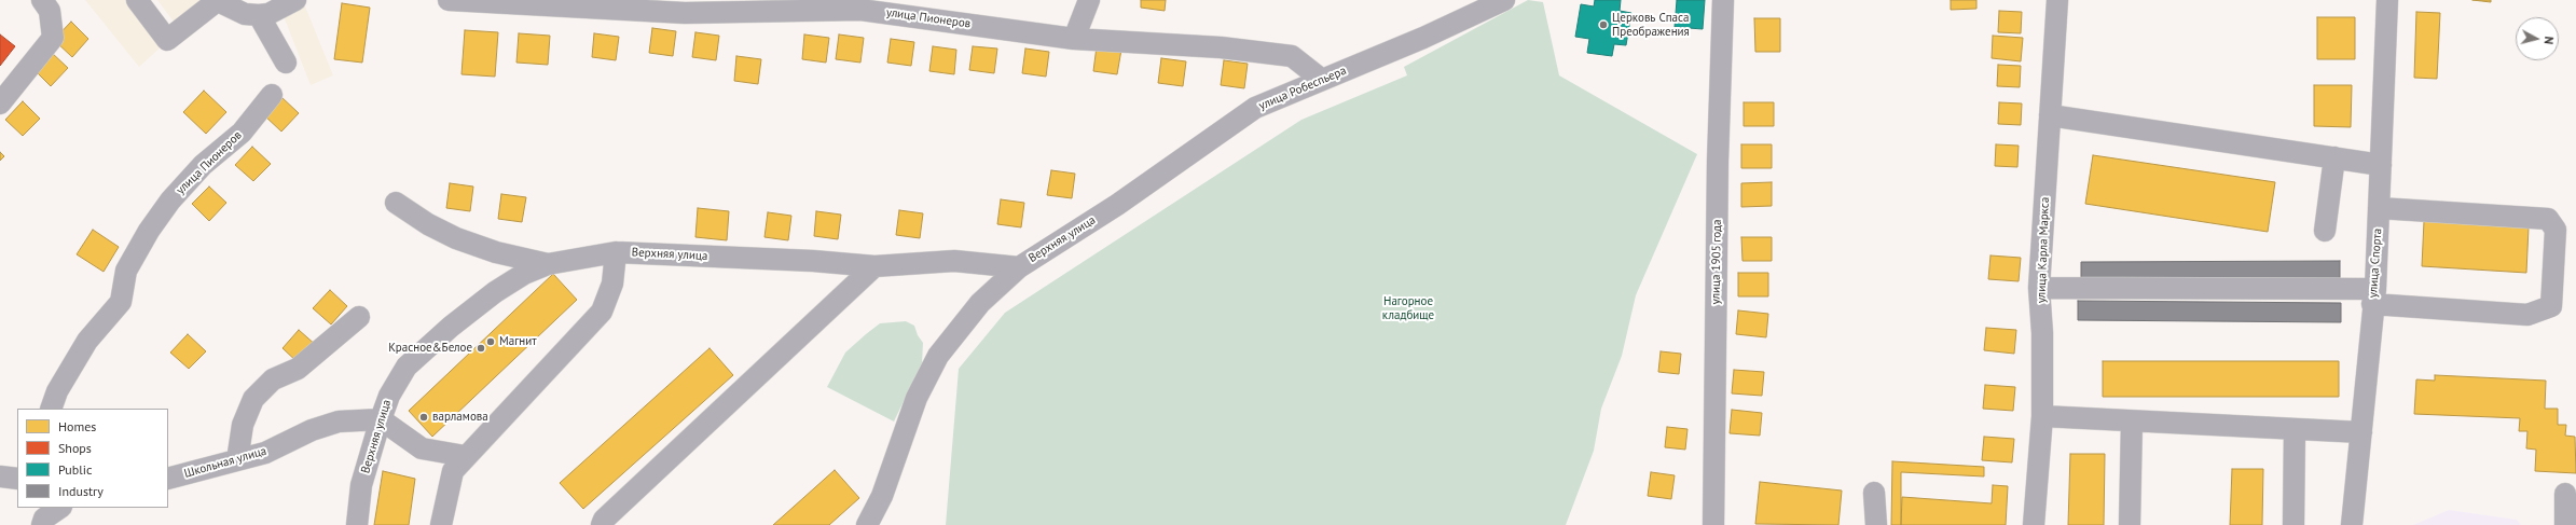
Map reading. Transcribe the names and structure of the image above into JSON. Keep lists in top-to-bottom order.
{
  "streets": {
    "street": [
      "улица Пионеров",
      "улица Робеспьера",
      "Верхняя улица",
      "улица Карла Маркса",
      "улица 1905 года",
      "улица Спорта",
      "Школьная улица"
    ]
  },
  "crossings": [
    ["улица Пионеров", "улица Робеспьера"],
    ["улица Робеспьера", "Верхняя улица"],
    ["Верхняя улица", "Школьная улица"]
  ],
  "parks": ["Нагорное кладбище"],
  "places": [
    "Церковь Спаса Преображения",
    "Магнит",
    "Красное&Белое",
    "варламова"
  ],
  "legend": [
    "Homes",
    "Shops",
    "Public",
    "Industry"
  ],
  "north": "right"
}
